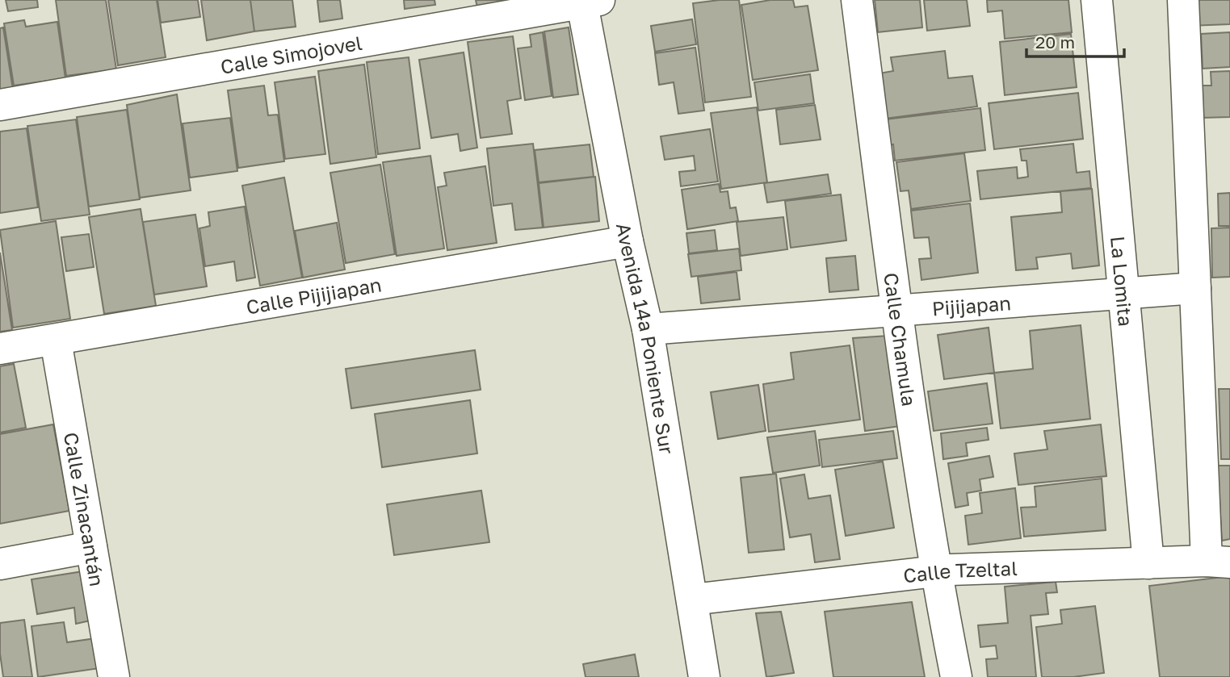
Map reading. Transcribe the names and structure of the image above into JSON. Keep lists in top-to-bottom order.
{
  "streets": {
    "street": [
      "Calle Simojovel",
      "La Lomita",
      "Calle Pijijiapan",
      "Pijijapan",
      "Avenida 14a Poniente Sur",
      "Calle Chamula",
      "Calle Zinacantán",
      "Calle Tzeltal"
    ]
  },
  "crossings": [
    ["Calle Simojovel", "Avenida 14a Poniente Sur"],
    ["La Lomita", "Pijijapan"],
    ["La Lomita", "Calle Tzeltal"],
    ["Calle Pijijiapan", "Avenida 14a Poniente Sur"],
    ["Calle Pijijiapan", "Calle Zinacantán"],
    ["Pijijapan", "Avenida 14a Poniente Sur"],
    ["Pijijapan", "Calle Chamula"],
    ["Avenida 14a Poniente Sur", "Calle Tzeltal"],
    ["Calle Chamula", "Calle Tzeltal"]
  ],
  "scale_bar": "20 m"
}
